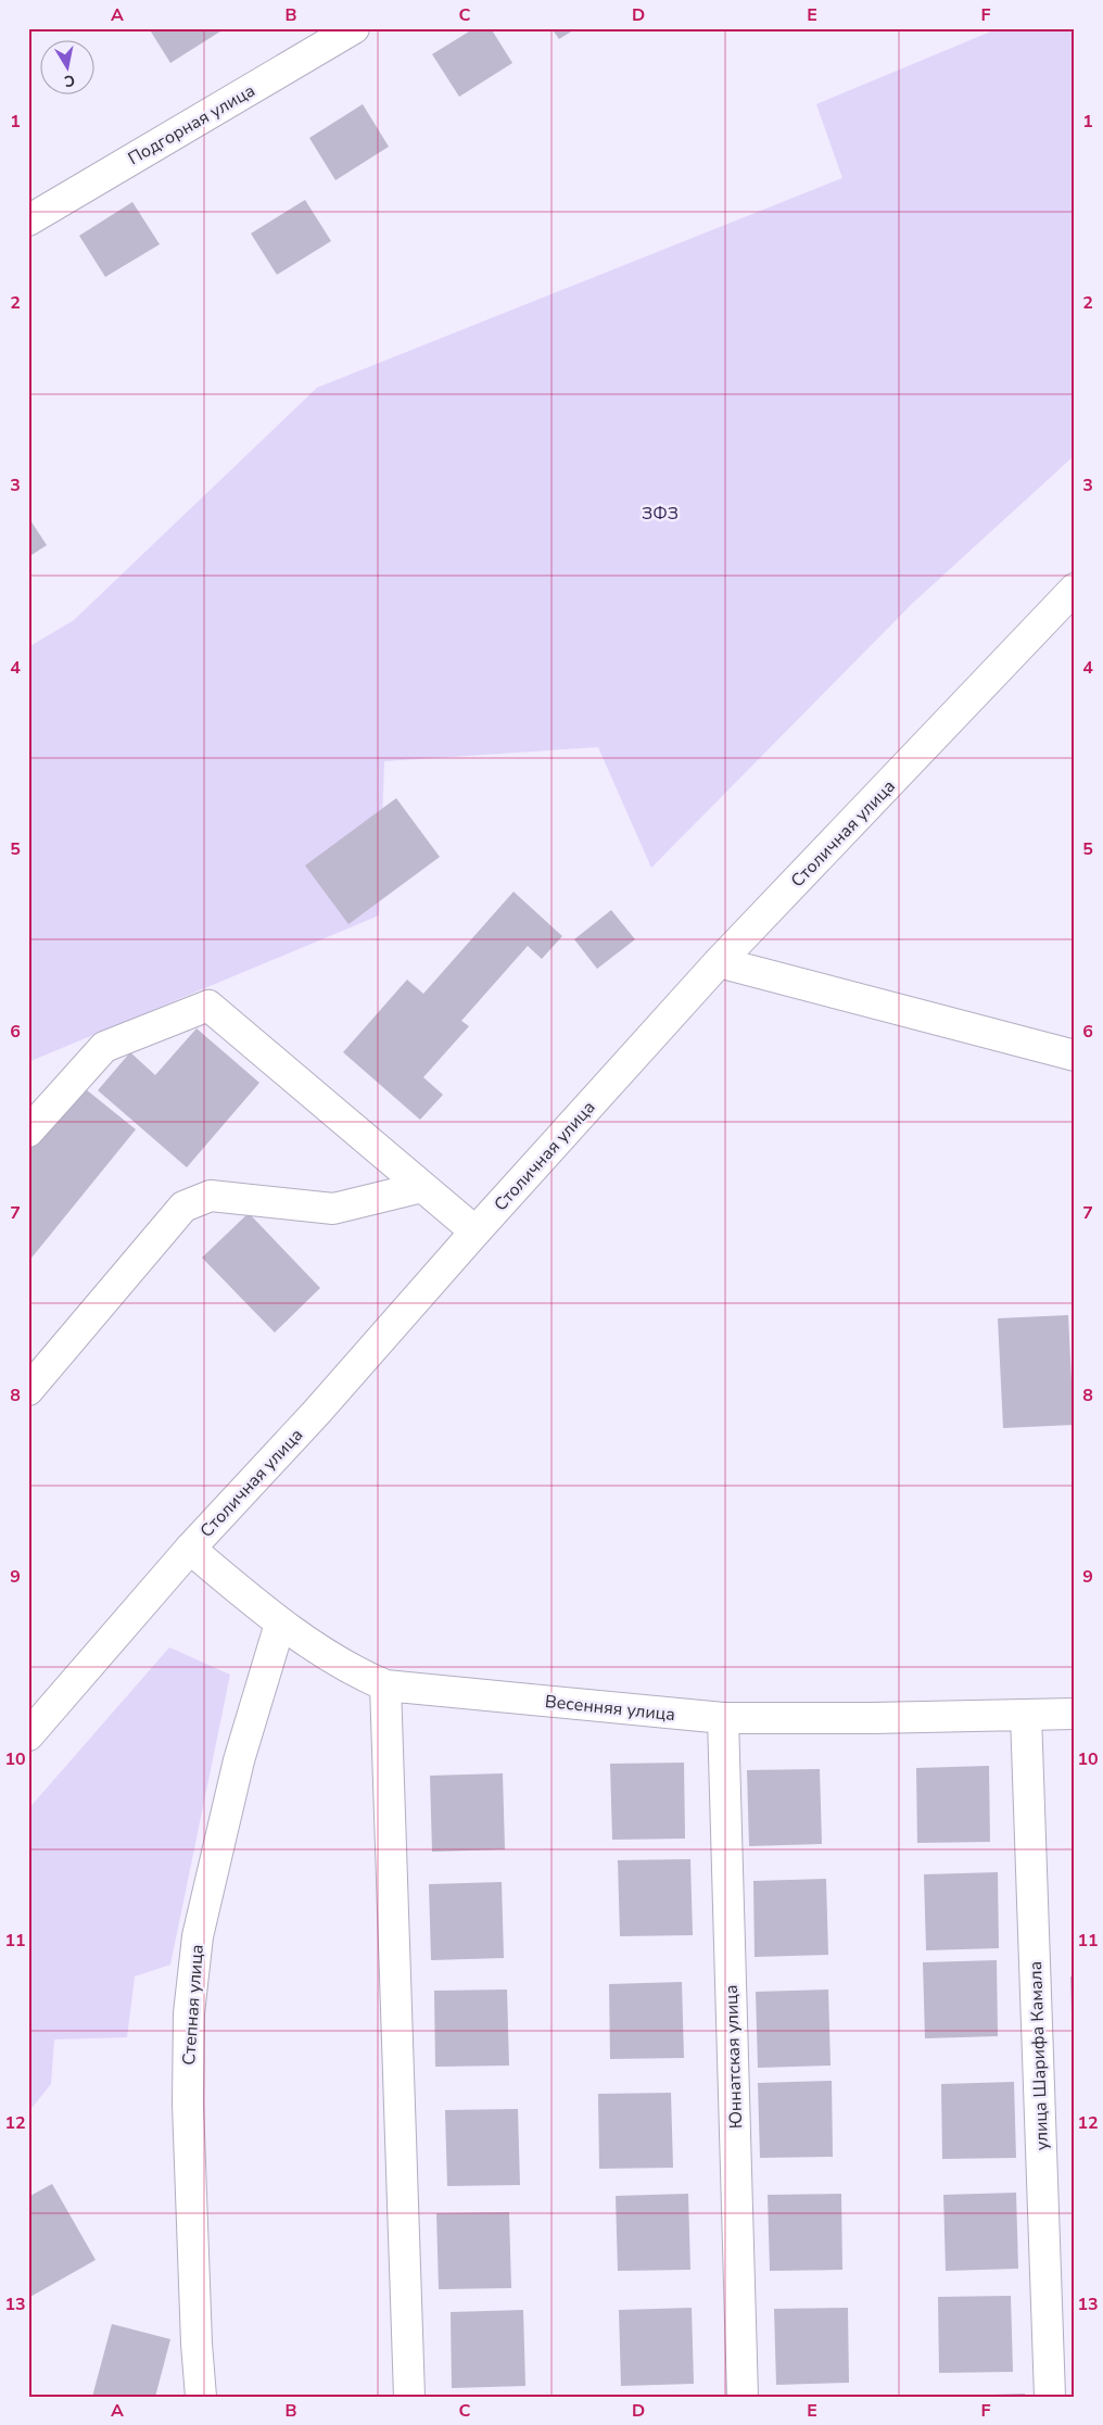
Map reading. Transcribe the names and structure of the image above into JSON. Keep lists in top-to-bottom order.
{
  "streets": {
    "street": [
      "Подгорная улица",
      "Столичная улица",
      "Весенняя улица",
      "Степная улица",
      "улица Шарифа Камала",
      "Юннатская улица"
    ]
  },
  "crossings": [
    ["Столичная улица", "Весенняя улица"],
    ["Весенняя улица", "Степная улица"],
    ["Весенняя улица", "улица Шарифа Камала"],
    ["Весенняя улица", "Юннатская улица"]
  ],
  "parks": ["ЗФЗ"],
  "north": "bottom",
  "grid": {
    "columns": [
      "A",
      "B",
      "C",
      "D",
      "E",
      "F"
    ],
    "rows": [
      "1",
      "2",
      "3",
      "4",
      "5",
      "6",
      "7",
      "8",
      "9",
      "10",
      "11",
      "12",
      "13"
    ]
  }
}
